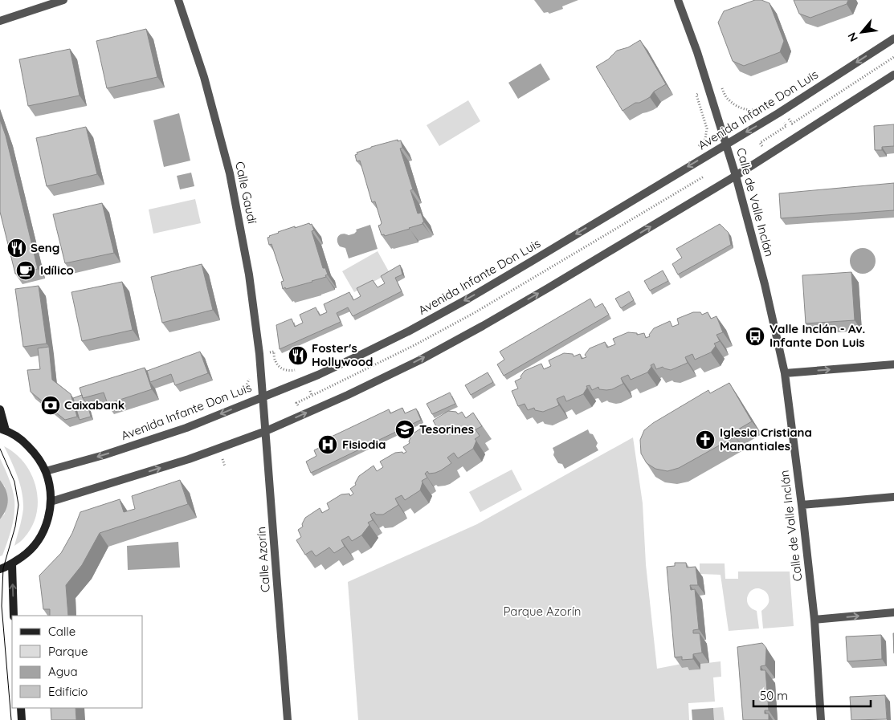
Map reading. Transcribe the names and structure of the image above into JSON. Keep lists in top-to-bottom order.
{
  "streets": {
    "street": [
      "Avenida Infante Don Luis",
      "Calle Gaudí",
      "Calle de Valle Inclán",
      "Calle Azorín"
    ]
  },
  "crossings": [
    ["Avenida Infante Don Luis", "Calle Gaudí"],
    ["Avenida Infante Don Luis", "Calle de Valle Inclán"],
    ["Avenida Infante Don Luis", "Calle Azorín"],
    ["Calle Gaudí", "Calle Azorín"]
  ],
  "parks": ["Parque Azorín"],
  "places": {
    "restaurant": ["Seng", "Foster's Hollywood"],
    "cafe": ["Idílico"],
    "bus stop": ["Valle Inclán - Av. Infante Don Luis"],
    "bank": ["Caixabank"],
    "school or university": ["Tesorines"],
    "church": ["Iglesia Cristiana Manantiales"],
    "hospital": ["Fisiodia"]
  },
  "legend": [
    "Calle",
    "Parque",
    "Agua",
    "Edificio"
  ],
  "scale_bar": "50 m",
  "north": "bottom left"
}
